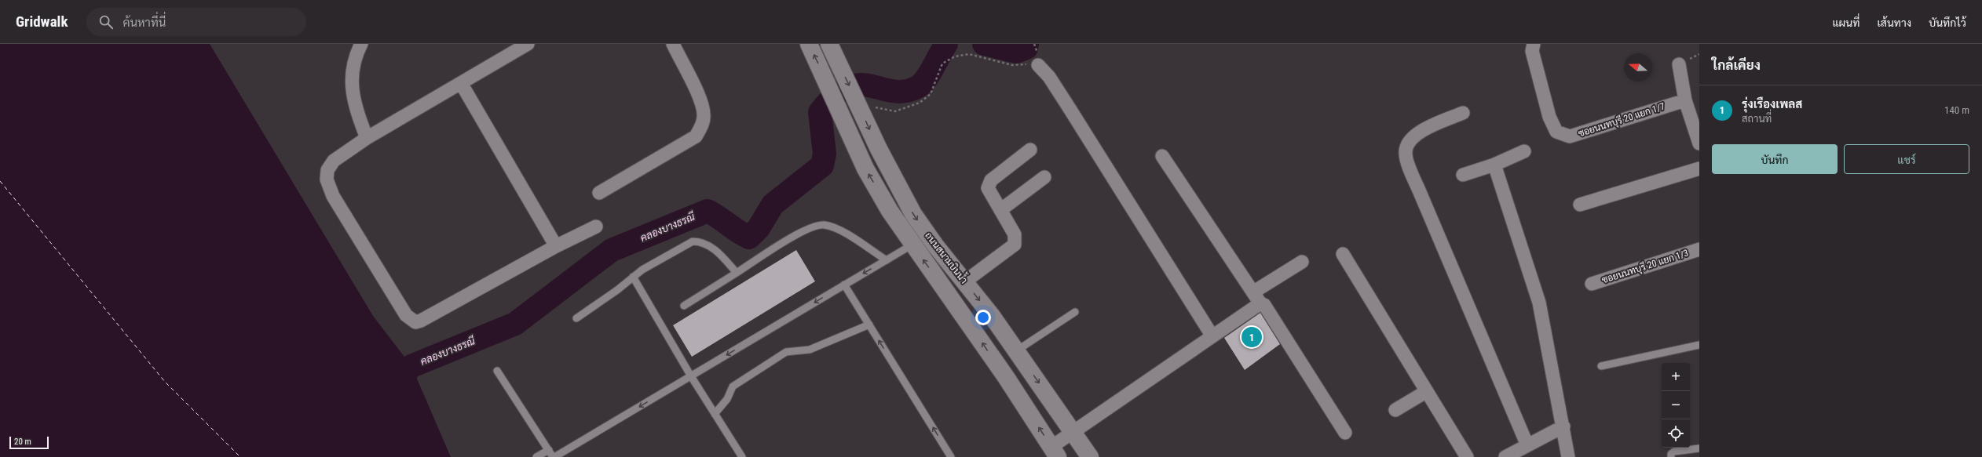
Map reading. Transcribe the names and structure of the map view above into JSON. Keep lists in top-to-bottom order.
{
  "streets": {
    "main road": ["ถนนสนามบินน้ำ"],
    "street": ["ซอยนนทบุรี 20 แยก 1/7", "ซอยนนทบุรี 20 แยก 1/3"]
  },
  "water": ["คลองบางธรณี"],
  "scale_bar": "20 m",
  "north": "left",
  "page": {
    "header": "Gridwalk",
    "search": "ค้นหาที่นี่",
    "nav": ["แผนที่", "เส้นทาง", "บันทึกไว้"],
    "heading": "ใกล้เคียง",
    "list": [
      {
        "mark": "1",
        "name": "รุ่งเรืองเพลส",
        "note": "สถานที่",
        "value": "140 m"
      }
    ],
    "buttons": ["บันทึก", "แชร์"],
    "pins": "1",
    "map_buttons": ["+", "−"],
    "scale": "20 m"
  }
}
